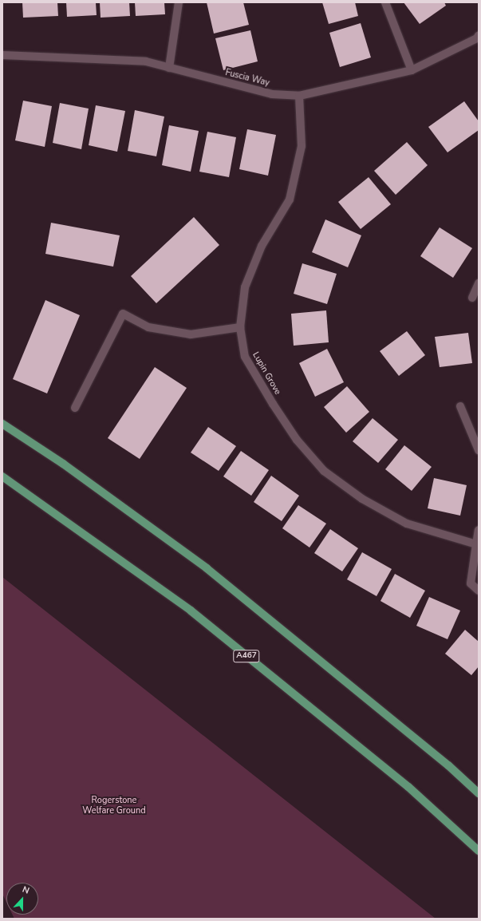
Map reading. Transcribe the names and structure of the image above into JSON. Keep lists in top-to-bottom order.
{
  "streets": {
    "main road": ["A467"],
    "street": ["Fuscia Way", "Lupin Grove"]
  },
  "crossings": [
    ["Fuscia Way", "Lupin Grove"]
  ],
  "parks": ["Rogerstone Welfare Ground"],
  "north": "top"
}
